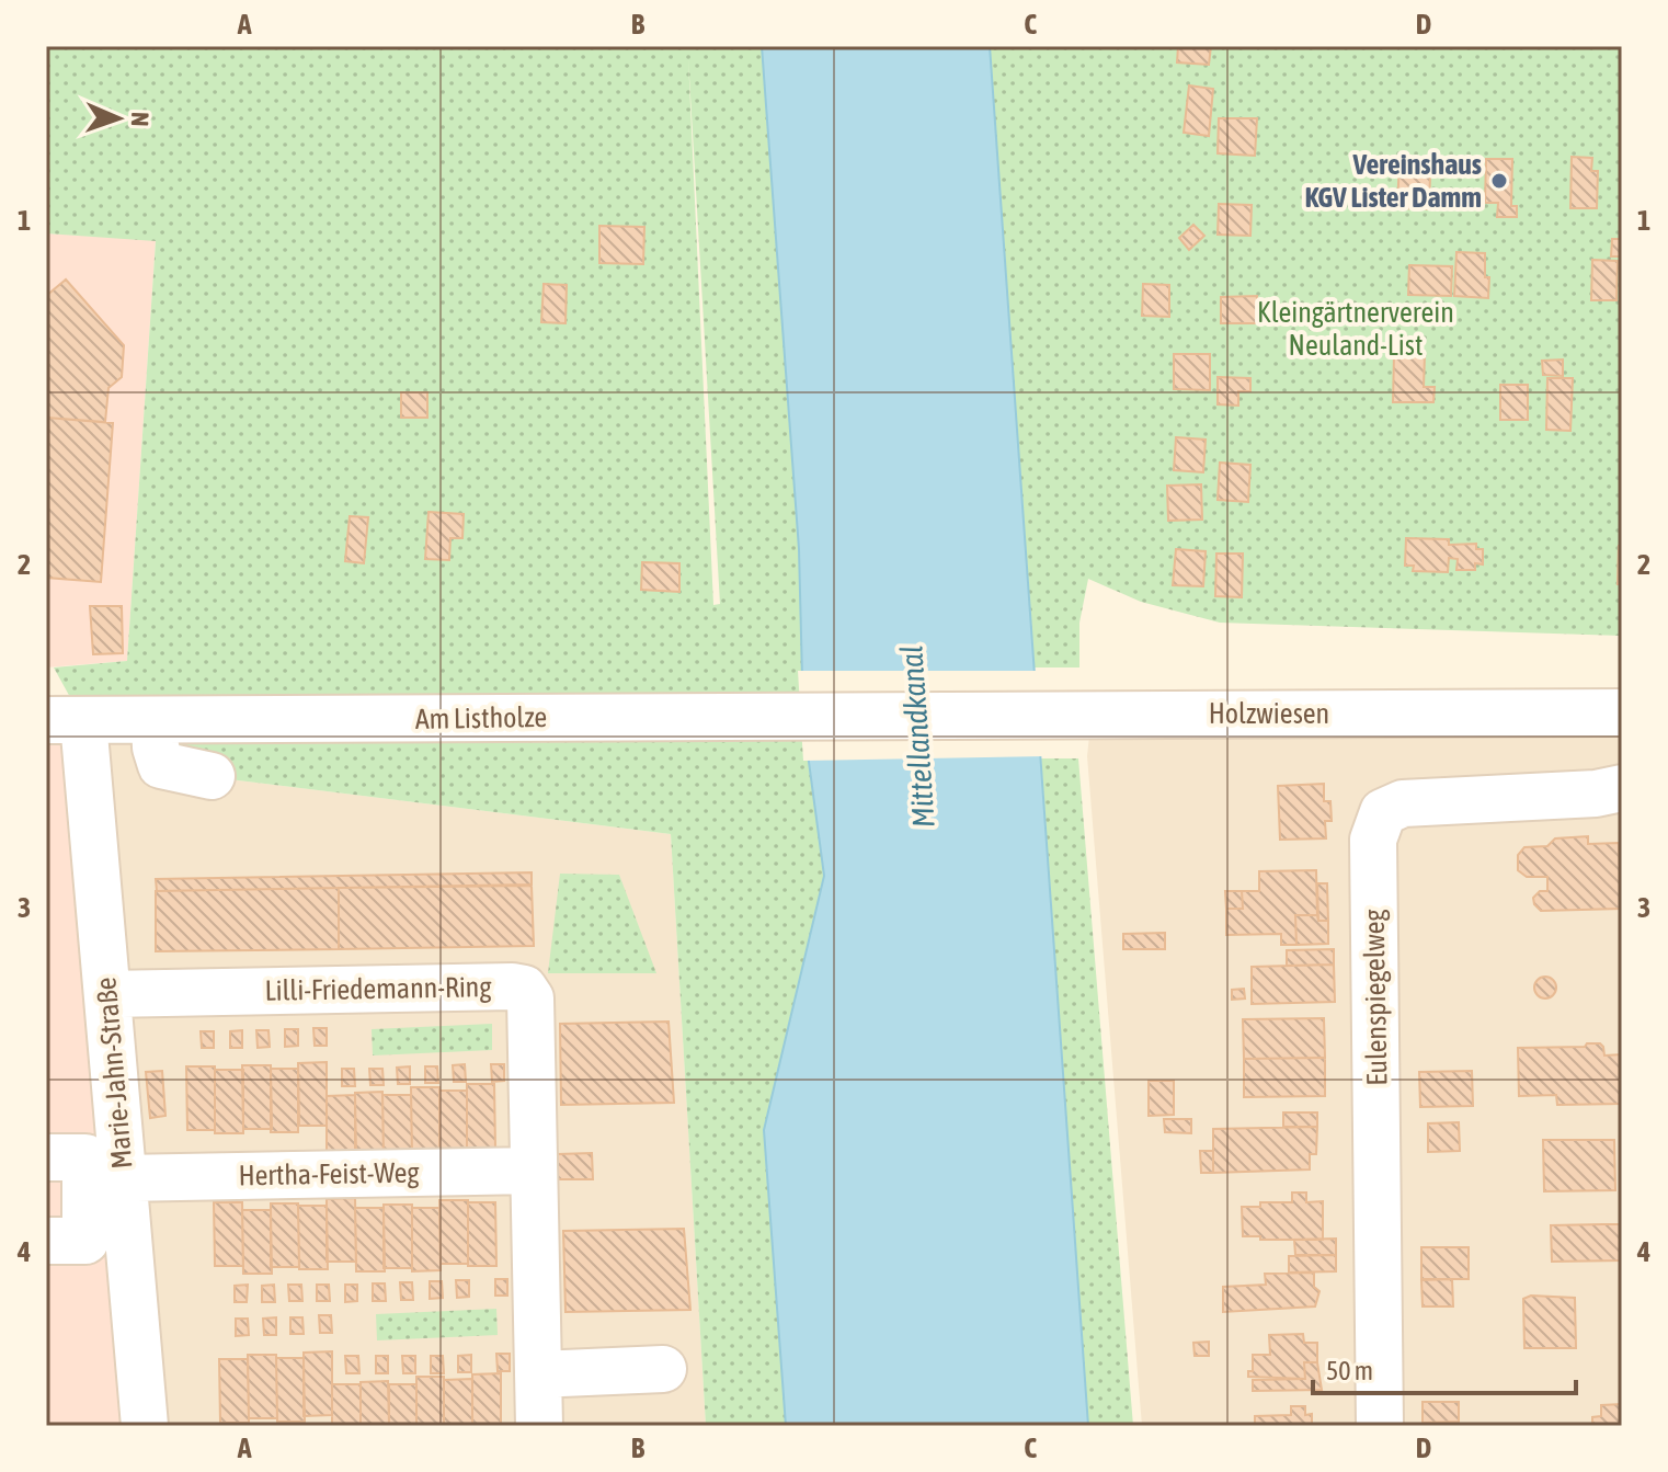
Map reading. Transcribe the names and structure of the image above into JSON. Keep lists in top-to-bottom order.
{
  "streets": {
    "street": [
      "Holzwiesen",
      "Am Listholze",
      "Lilli-Friedemann-Ring",
      "Eulenspiegelweg",
      "Marie-Jahn-Straße",
      "Hertha-Feist-Weg"
    ]
  },
  "crossings": [
    ["Holzwiesen", "Am Listholze"],
    ["Am Listholze", "Marie-Jahn-Straße"],
    ["Lilli-Friedemann-Ring", "Marie-Jahn-Straße"],
    ["Lilli-Friedemann-Ring", "Hertha-Feist-Weg"],
    ["Marie-Jahn-Straße", "Hertha-Feist-Weg"]
  ],
  "water": ["Mittellandkanal"],
  "parks": ["Kleingärtnerverein Neuland-List"],
  "places": ["Vereinshaus KGV Lister Damm"],
  "scale_bar": "50 m",
  "north": "right",
  "grid": {
    "columns": [
      "A",
      "B",
      "C",
      "D"
    ],
    "rows": [
      "1",
      "2",
      "3",
      "4"
    ]
  }
}
